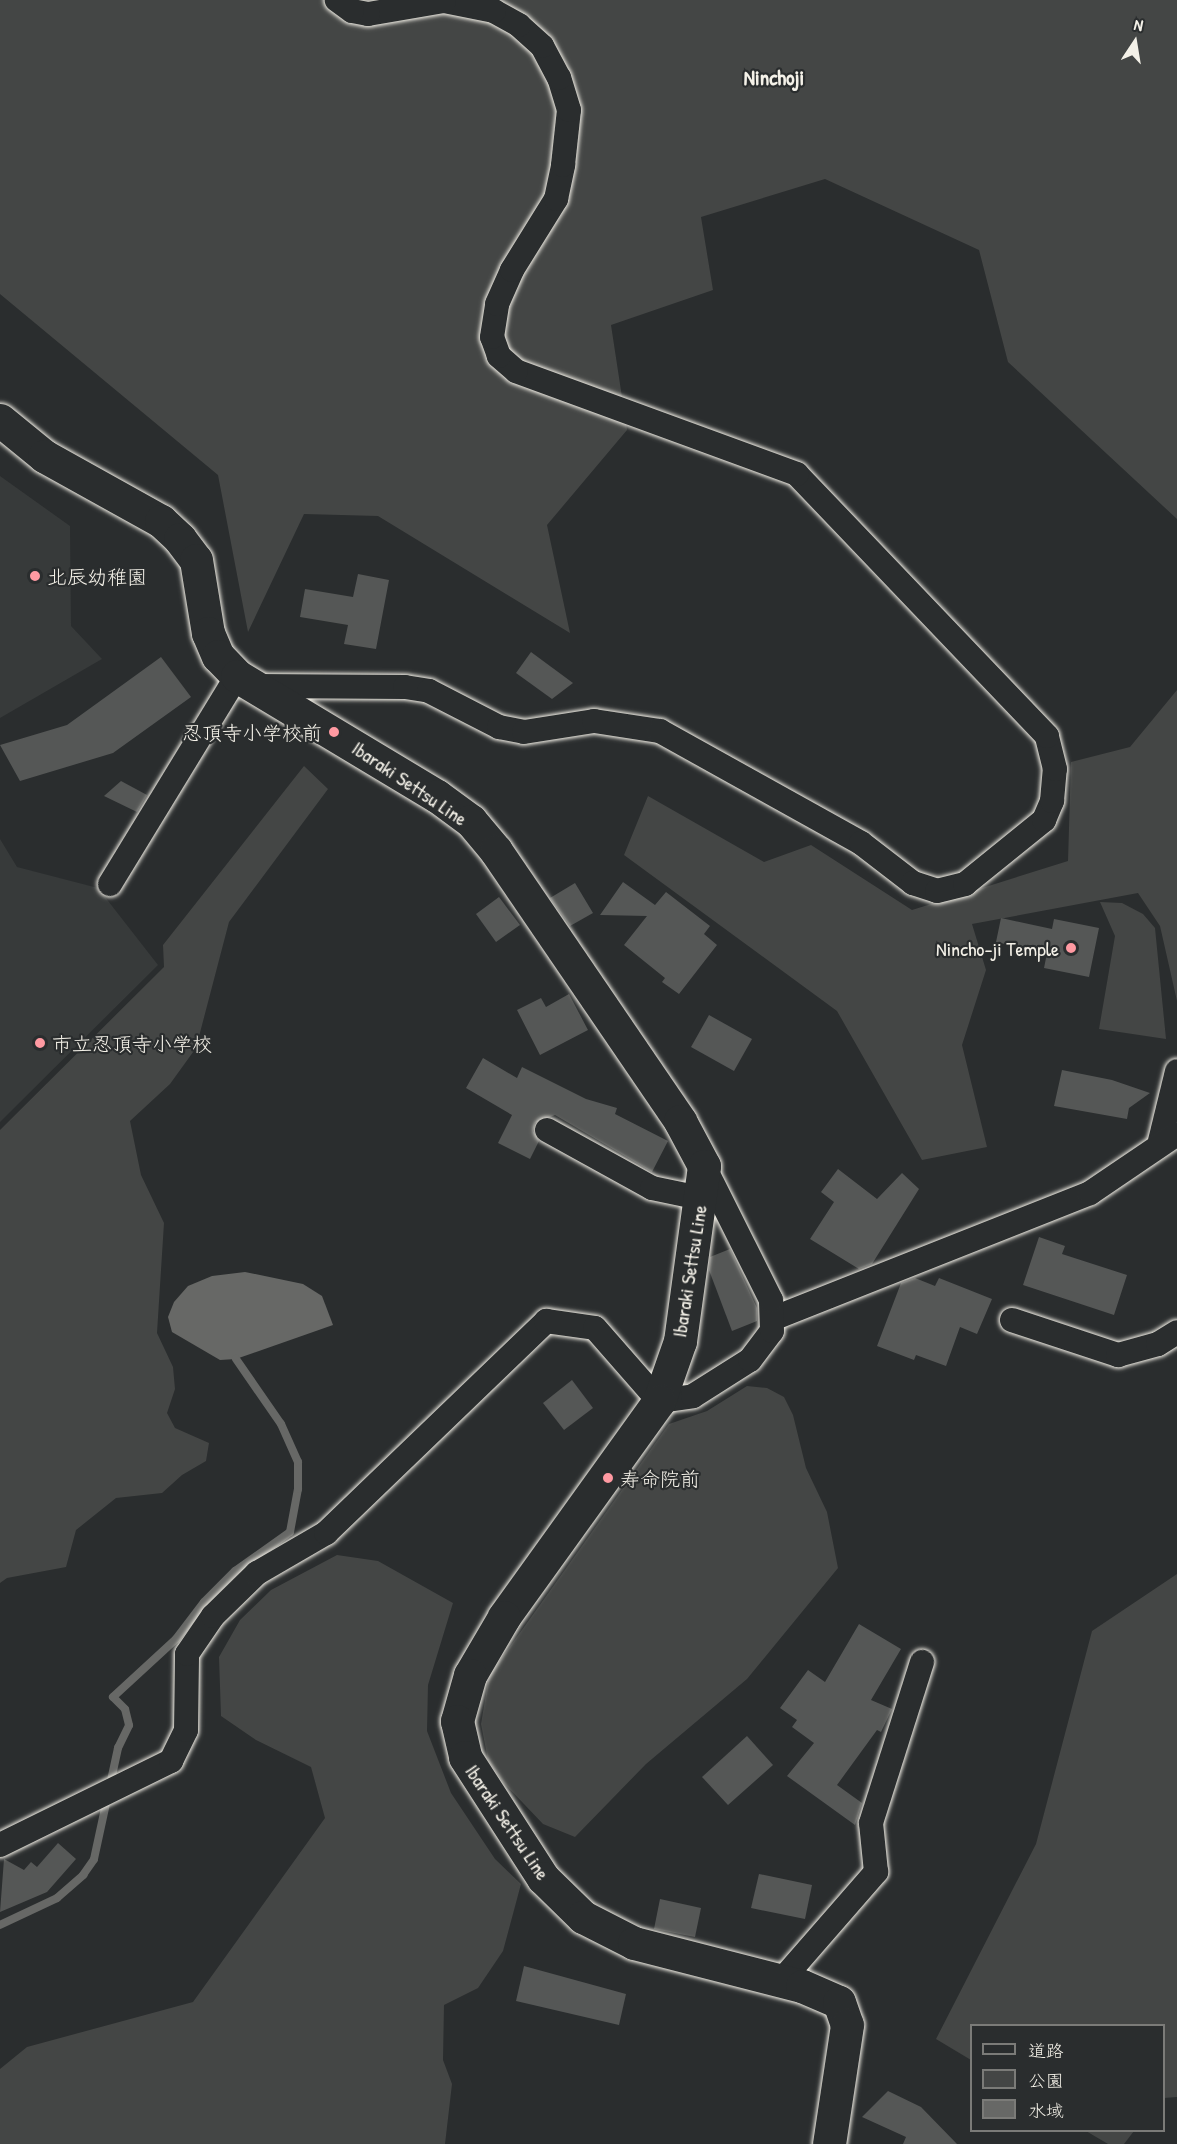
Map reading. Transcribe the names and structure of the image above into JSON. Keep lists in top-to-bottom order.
{
  "streets": {
    "main road": ["Ibaraki Settsu Line"]
  },
  "districts": ["Ninchoji"],
  "places": [
    "北辰幼稚園",
    "忍頂寺小学校前",
    "Nincho-ji Temple",
    "市立忍頂寺小学校",
    "寿命院前"
  ],
  "legend": ["道路", "公園", "水域"],
  "north": "top"
}
